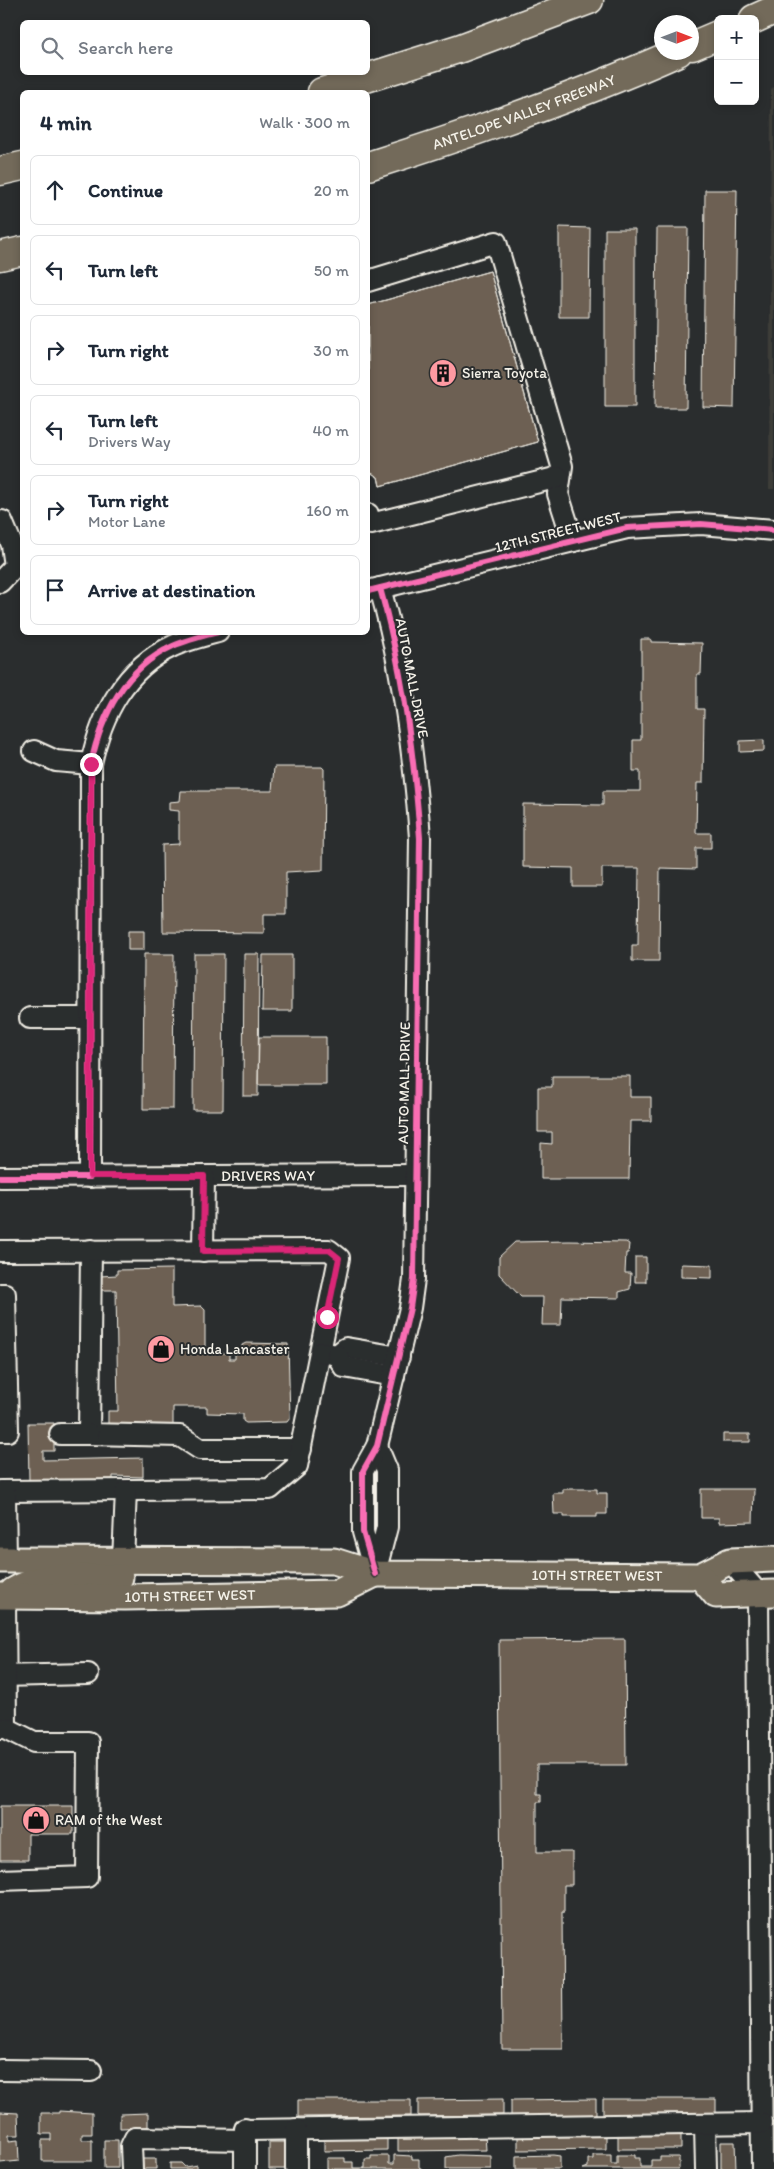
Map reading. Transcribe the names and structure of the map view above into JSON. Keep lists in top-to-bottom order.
{
  "streets": {
    "highway": ["ANTELOPE VALLEY FREEWAY"],
    "main road": ["10TH STREET WEST"],
    "street": ["12TH STREET WEST", "AUTO MALL DRIVE", "DRIVERS WAY"]
  },
  "crossings": [
    ["12TH STREET WEST", "AUTO MALL DRIVE"],
    ["AUTO MALL DRIVE", "DRIVERS WAY"],
    ["AUTO MALL DRIVE", "10TH STREET WEST"]
  ],
  "places": {
    "building": ["Sierra Toyota"],
    "shop": ["Honda Lancaster", "RAM of the West"]
  },
  "north": "right",
  "page": {
    "map_buttons": ["+", "−"],
    "search": "Search here",
    "heading": ["4 min", "Walk · 300 m"],
    "list": [
      ["Continue", "20 m"],
      ["Turn left", "50 m"],
      ["Turn right", "30 m"],
      ["Turn left", "Drivers Way", "40 m"],
      ["Turn right", "Motor Lane", "160 m"],
      "Arrive at destination"
    ]
  }
}
